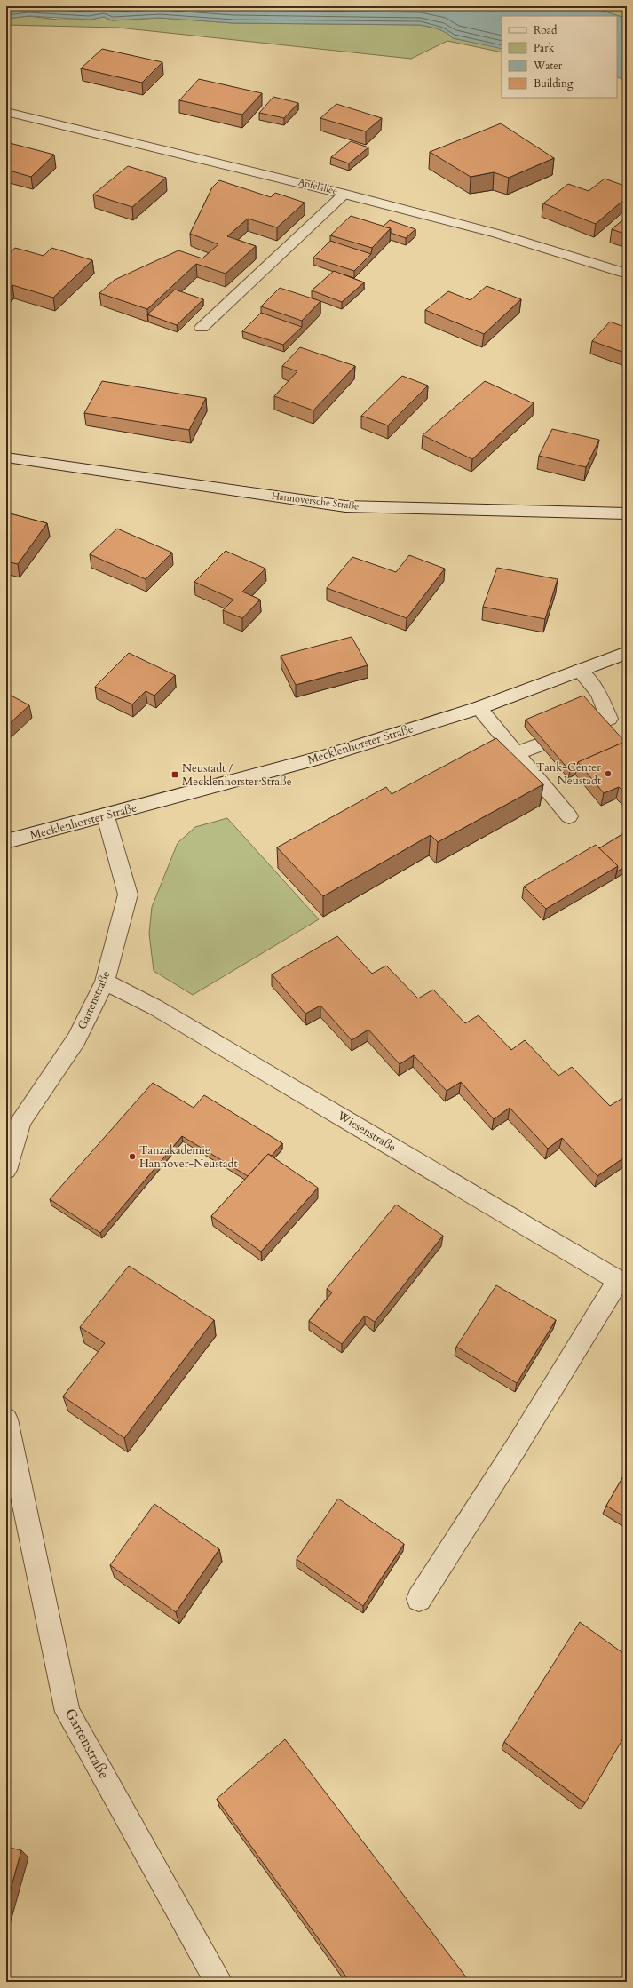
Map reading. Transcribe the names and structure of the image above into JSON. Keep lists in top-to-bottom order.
{
  "streets": {
    "street": [
      "Apfelallee",
      "Hannoversche Straße",
      "Mecklenhorster Straße",
      "Gartenstraße",
      "Wiesenstraße"
    ]
  },
  "crossings": [
    ["Mecklenhorster Straße", "Gartenstraße"],
    ["Gartenstraße", "Wiesenstraße"]
  ],
  "places": {
    "other": ["Tank-Center Neustadt", "Tanzakademie Hannover-Neustadt"],
    "transit": ["Neustadt / Mecklenhorster Straße"]
  },
  "legend": [
    "Road",
    "Park",
    "Water",
    "Building"
  ]
}
